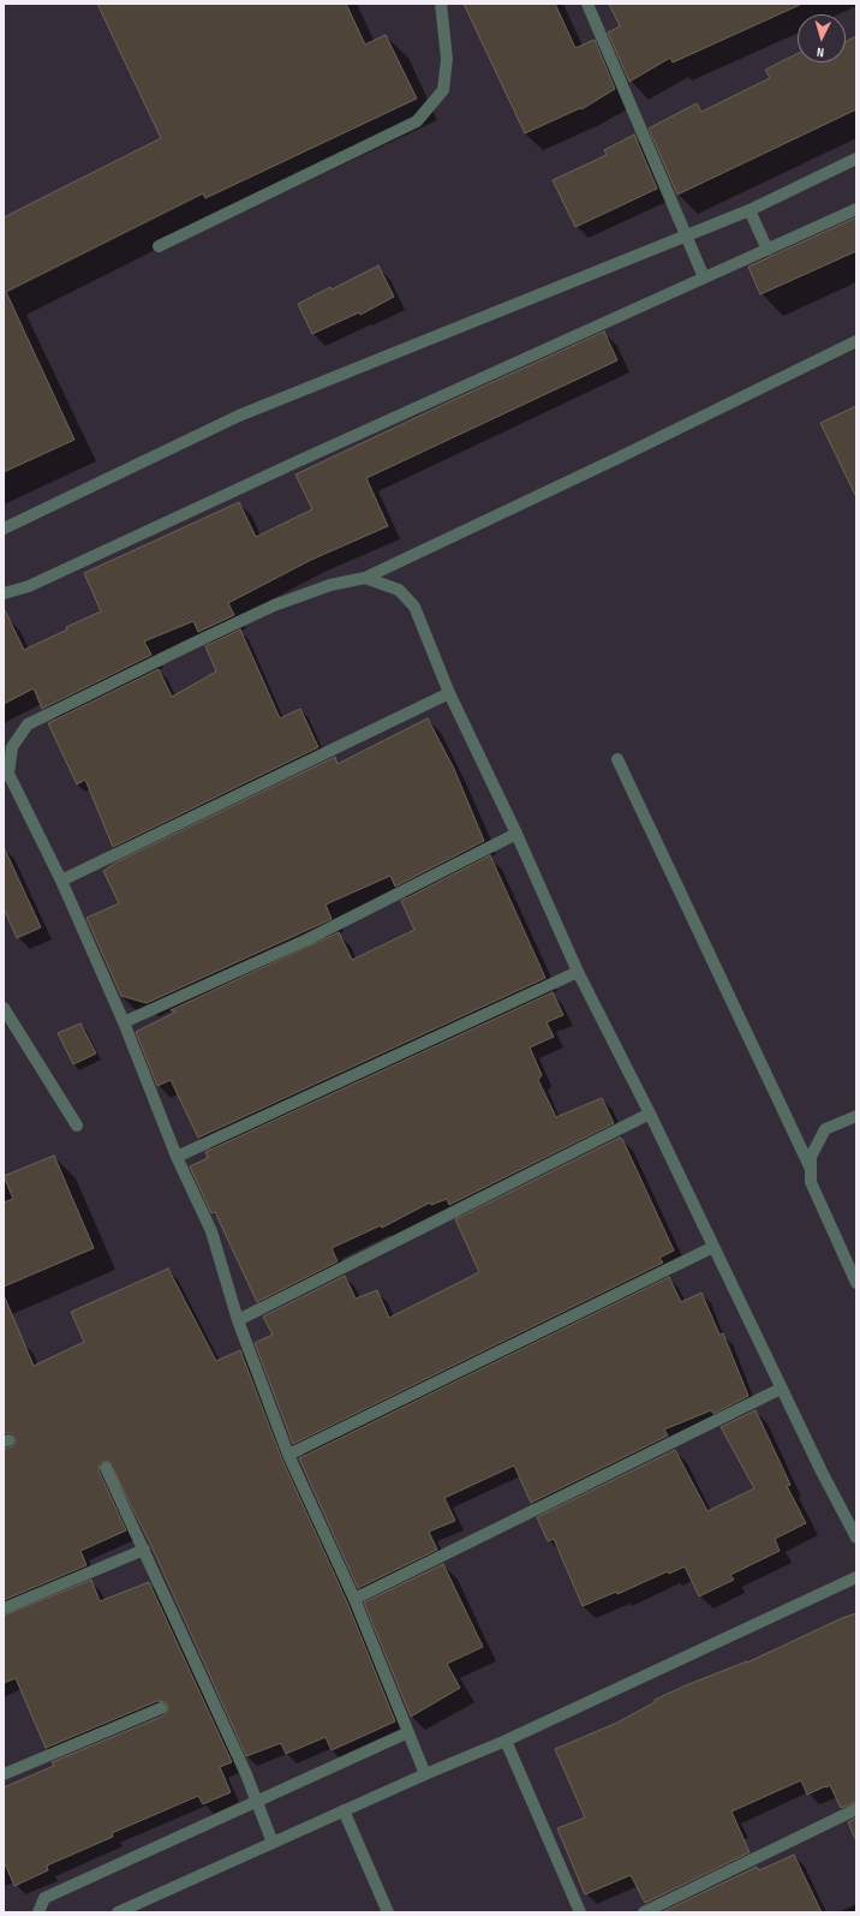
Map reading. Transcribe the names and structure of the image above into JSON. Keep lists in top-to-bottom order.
{
  "north": "bottom"
}
